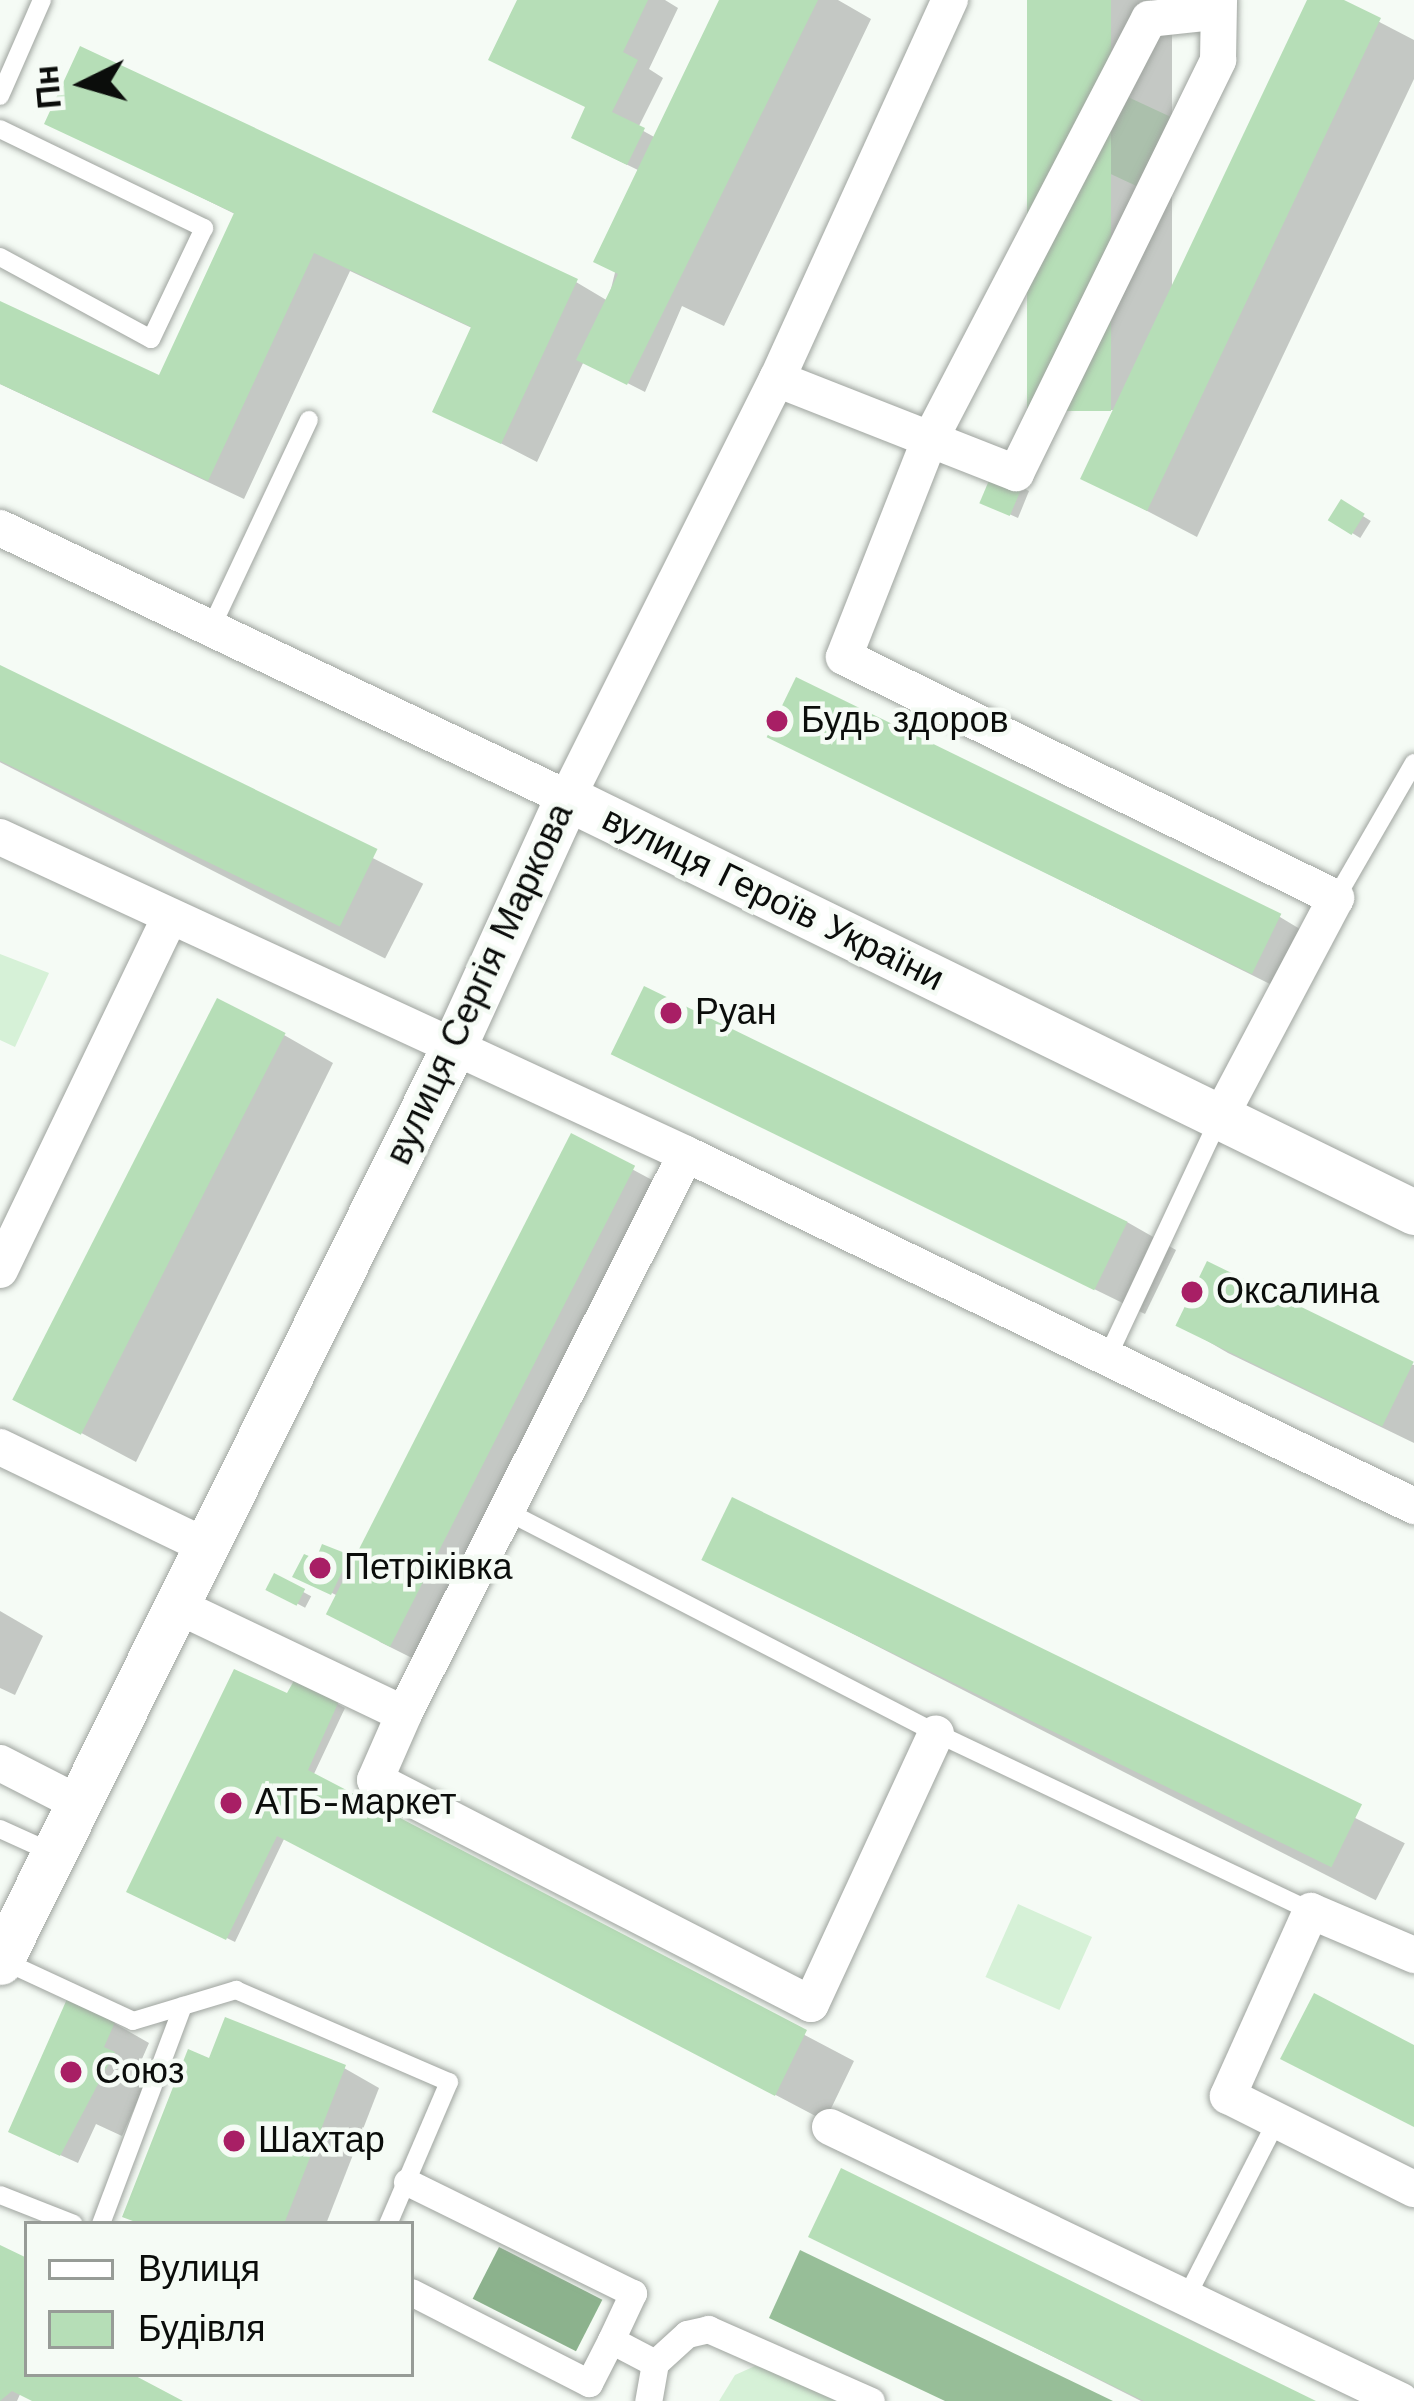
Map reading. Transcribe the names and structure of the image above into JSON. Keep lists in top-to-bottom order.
{
  "streets": {
    "street": ["вулиця Героїв України", "вулиця Сергія Маркова"]
  },
  "crossings": [
    ["вулиця Героїв України", "вулиця Сергія Маркова"]
  ],
  "places": [
    "Будь здоров",
    "Руан",
    "Оксалина",
    "Петріківка",
    "АТБ-маркет",
    "Союз",
    "Шахтар"
  ],
  "legend": ["Вулиця", "Будівля"],
  "north": "left"
}
